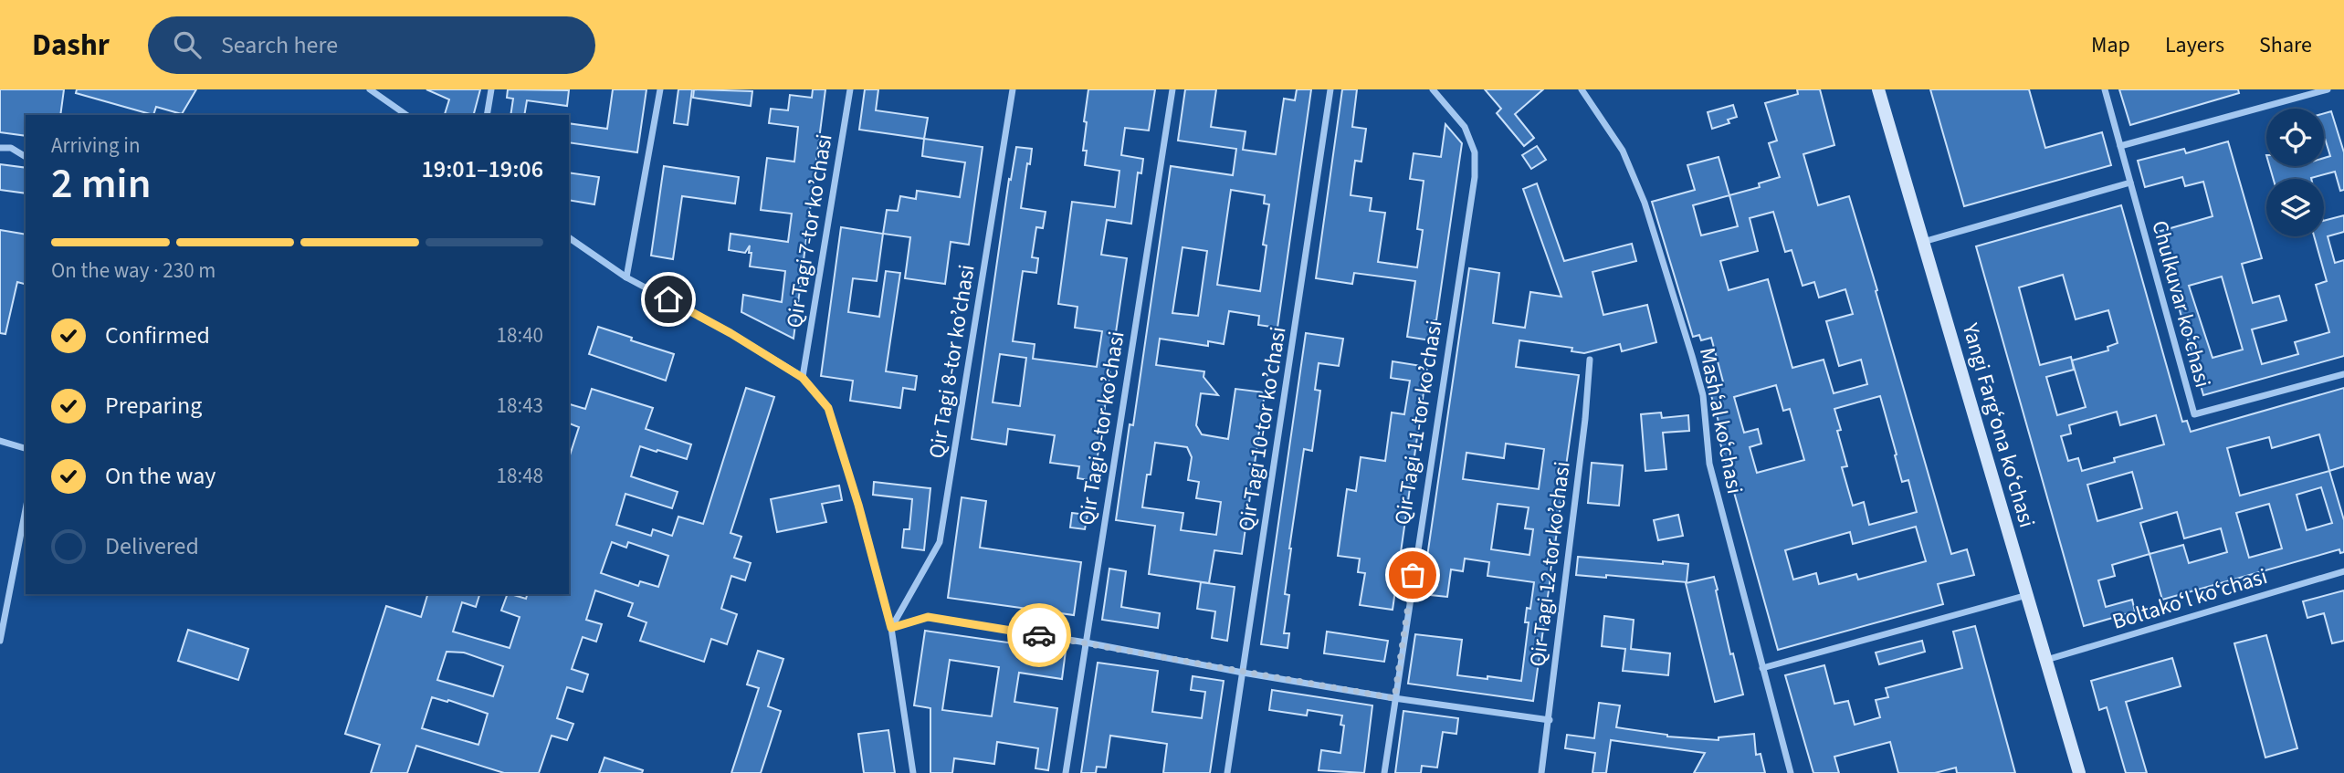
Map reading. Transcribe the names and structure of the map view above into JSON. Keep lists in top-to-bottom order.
{
  "streets": {
    "main road": ["Yangi Fargʻona koʻchasi"],
    "street": [
      "Qir Tagi 7-tor koʼchasi",
      "Chulkuvar koʻchasi",
      "Qir Tagi 8-tor koʼchasi",
      "Mashʻal koʻchasi",
      "Qir Tagi 11-tor koʼchasi",
      "Qir Tagi 9-tor koʼchasi",
      "Qir Tagi 10-tor koʼchasi",
      "Qir Tagi 12-tor koʼchasi",
      "Boltakoʻl koʻchasi"
    ]
  },
  "crossings": [
    ["Yangi Fargʻona koʻchasi", "Boltakoʻl koʻchasi"]
  ],
  "page": {
    "header": "Dashr",
    "search": "Search here",
    "nav": ["Map", "Layers", "Share"],
    "heading": ["2 min", "Arriving in", "19:01–19:06"],
    "bar": "On the way · 230 m",
    "list": [
      ["Confirmed", "18:40"],
      ["Preparing", "18:43"],
      ["On the way", "18:48"],
      "Delivered"
    ]
  }
}
